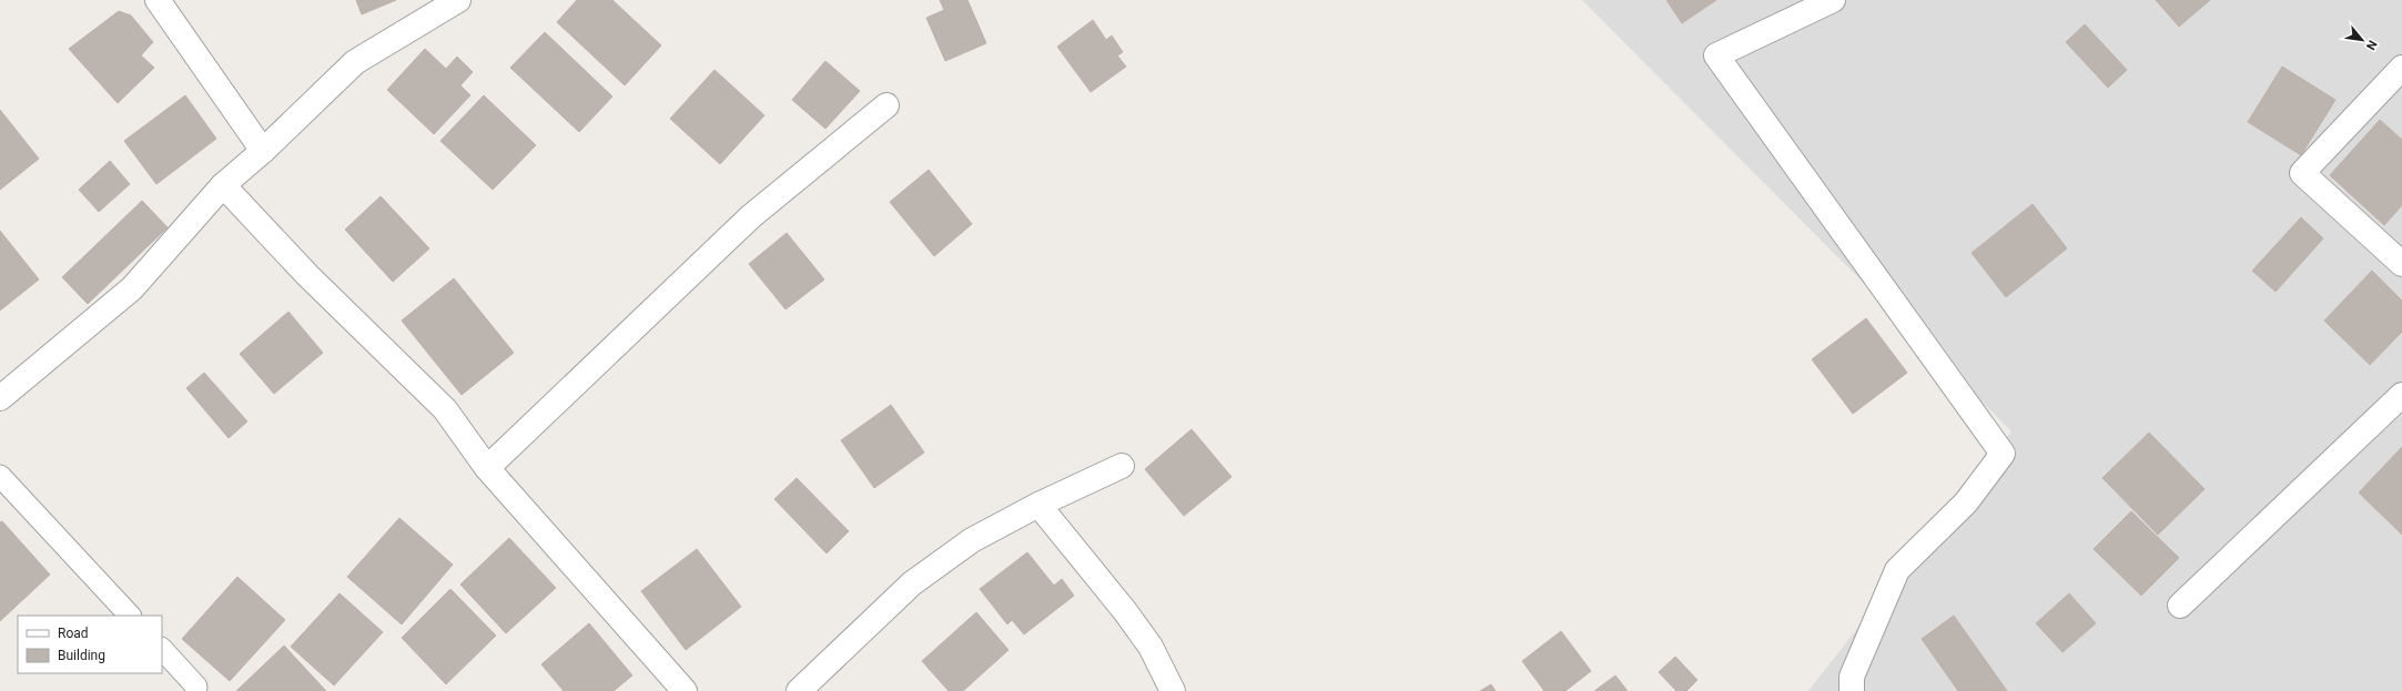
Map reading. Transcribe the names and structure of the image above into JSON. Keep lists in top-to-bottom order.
{
  "legend": ["Road", "Building"],
  "north": "bottom right"
}
